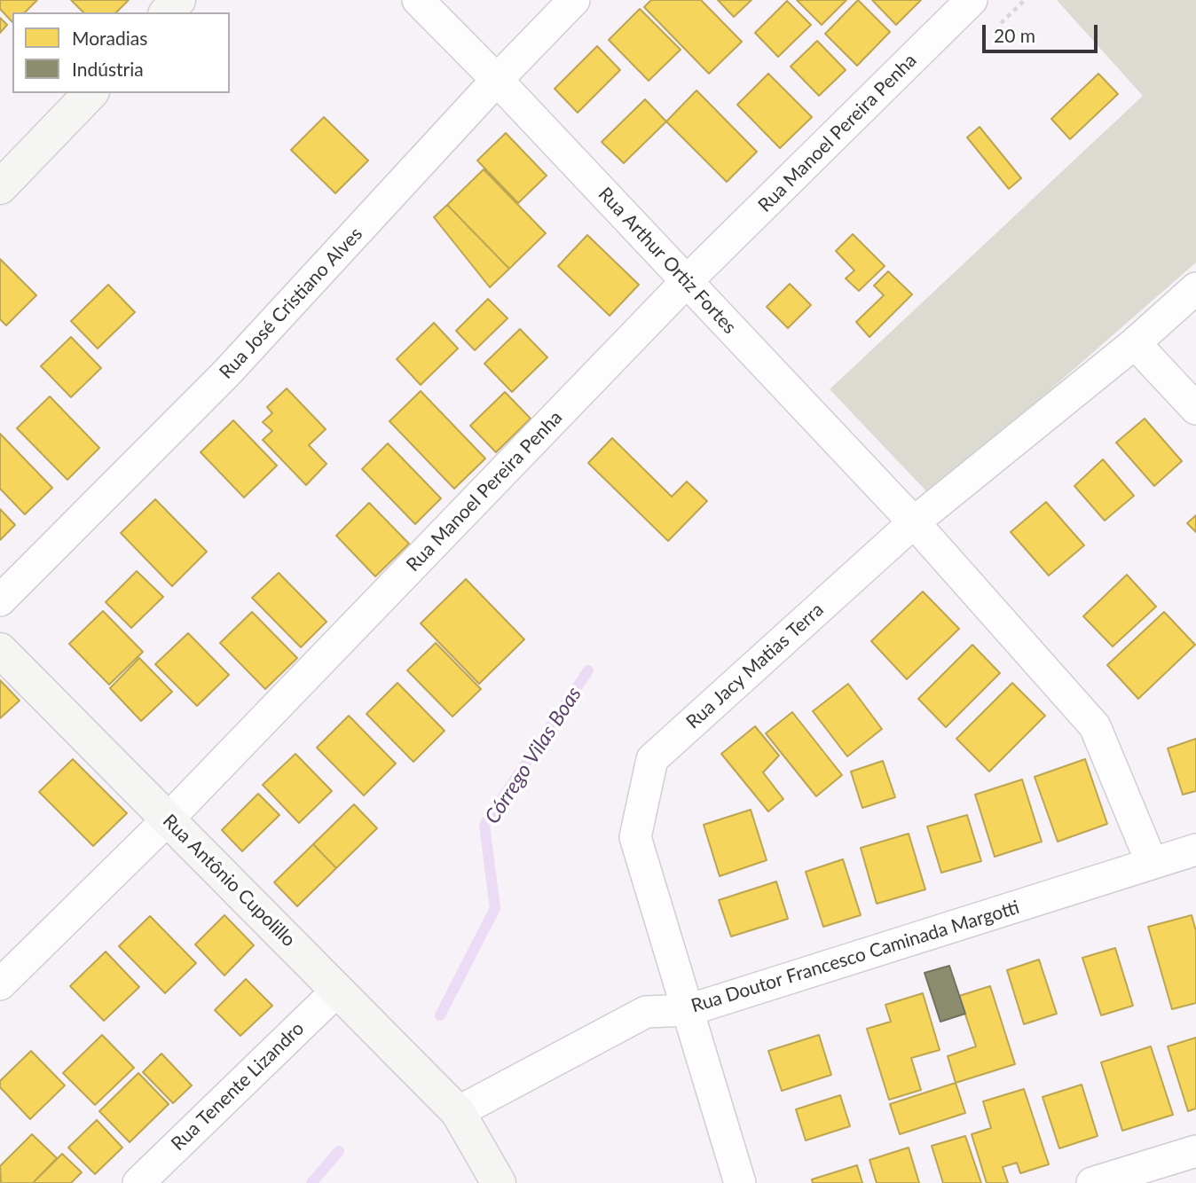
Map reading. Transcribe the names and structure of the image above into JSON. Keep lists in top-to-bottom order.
{
  "streets": {
    "street": [
      "Rua Manoel Pereira Penha",
      "Rua Arthur Ortiz Fortes",
      "Rua José Cristiano Alves",
      "Rua Jacy Matias Terra",
      "Rua Antônio Cupolillo",
      "Rua Doutor Francesco Caminada Margotti",
      "Rua Tenente Lizandro"
    ]
  },
  "crossings": [
    ["Rua Manoel Pereira Penha", "Rua Arthur Ortiz Fortes"],
    ["Rua Manoel Pereira Penha", "Rua Antônio Cupolillo"],
    ["Rua Arthur Ortiz Fortes", "Rua José Cristiano Alves"],
    ["Rua Arthur Ortiz Fortes", "Rua Jacy Matias Terra"],
    ["Rua Arthur Ortiz Fortes", "Rua Doutor Francesco Caminada Margotti"],
    ["Rua Jacy Matias Terra", "Rua Doutor Francesco Caminada Margotti"],
    ["Rua Antônio Cupolillo", "Rua Doutor Francesco Caminada Margotti"],
    ["Rua Antônio Cupolillo", "Rua Tenente Lizandro"]
  ],
  "water": ["Córrego Vilas Boas"],
  "legend": ["Moradias", "Indústria"],
  "scale_bar": "20 m"
}
